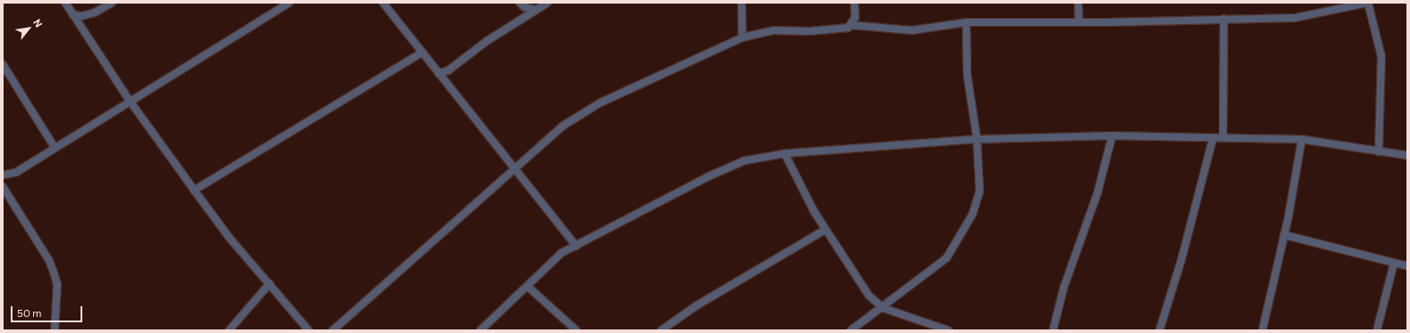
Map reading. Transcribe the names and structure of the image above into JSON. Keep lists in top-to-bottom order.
{
  "scale_bar": "50 m",
  "north": "top right"
}
